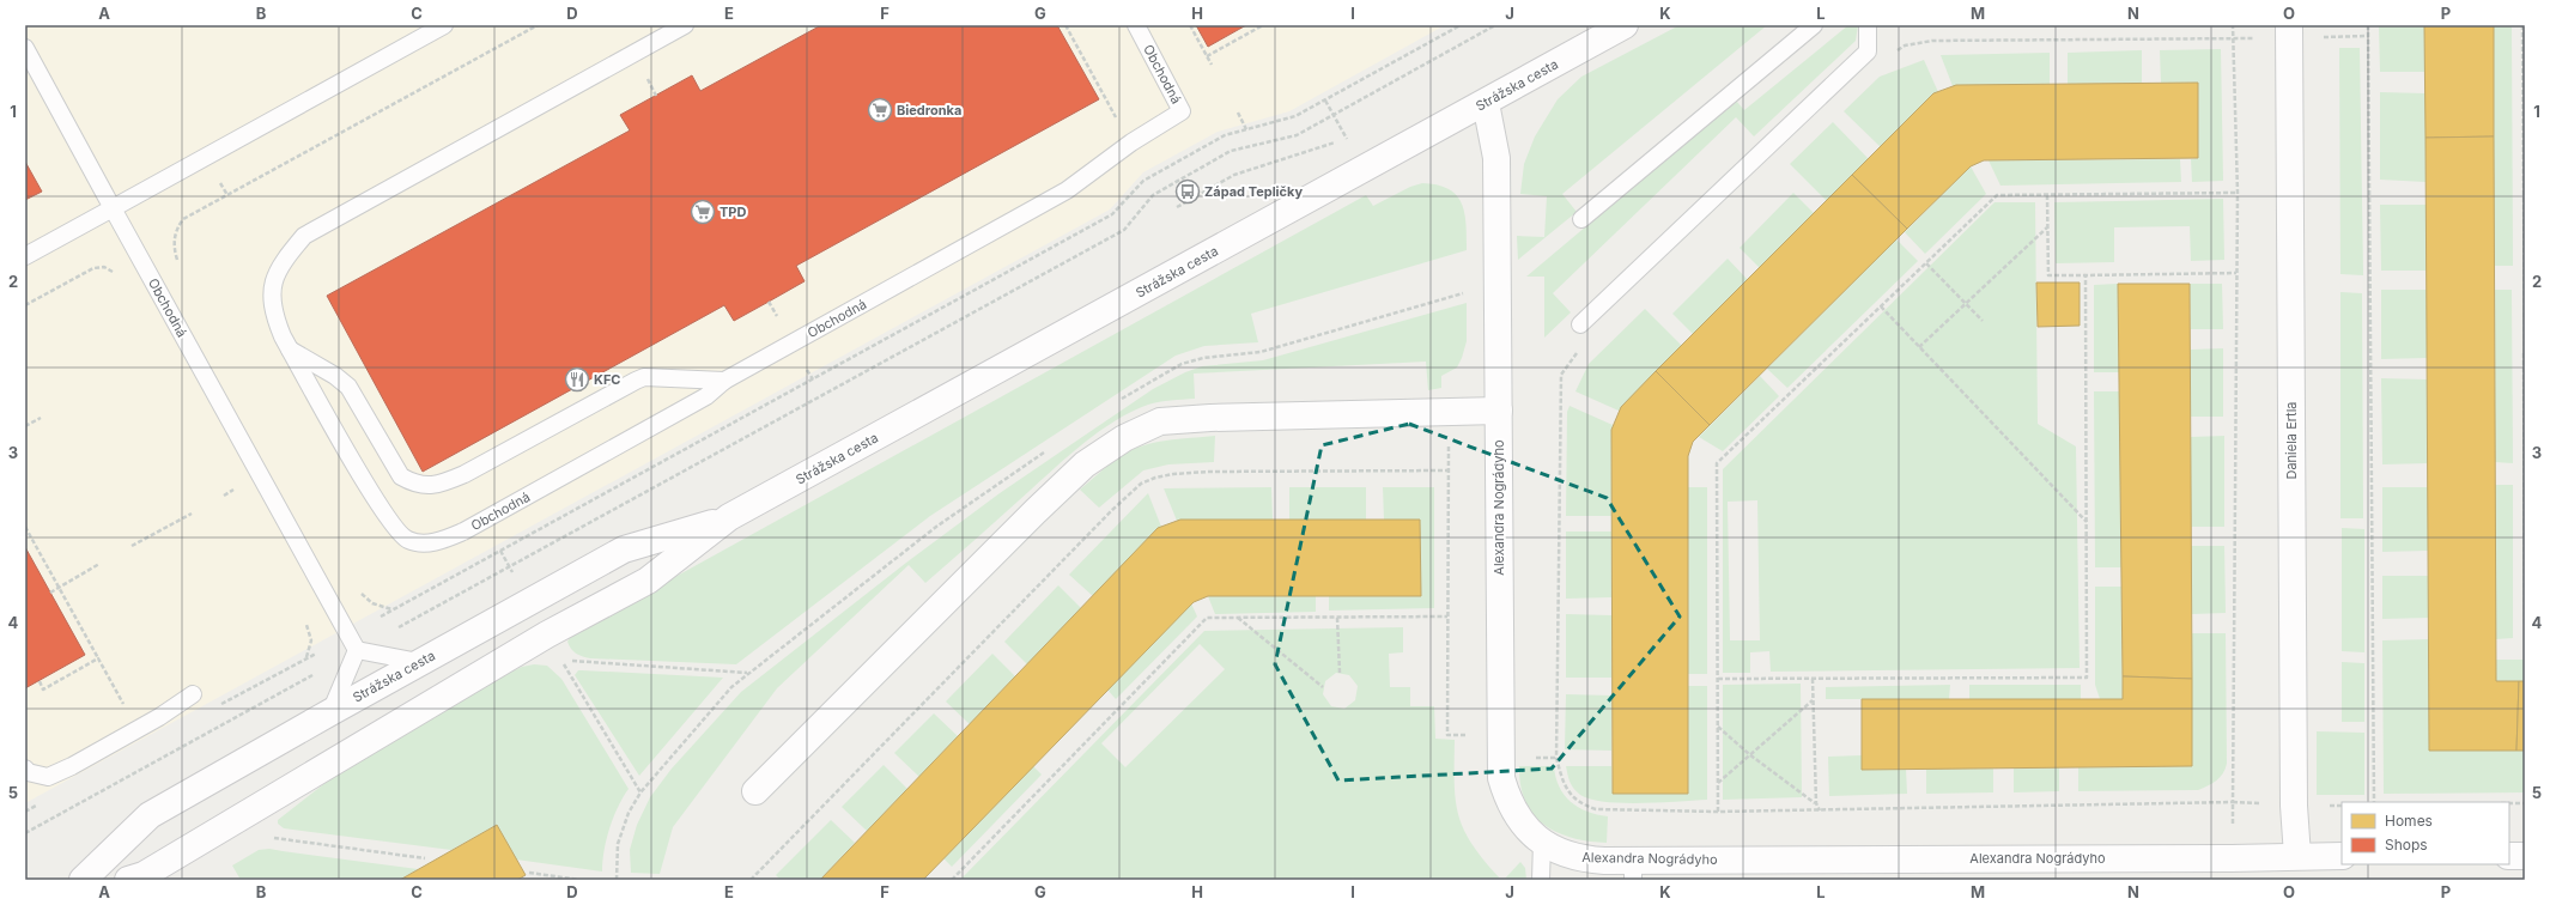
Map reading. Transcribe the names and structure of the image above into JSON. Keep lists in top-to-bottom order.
{
  "streets": {
    "street": ["Strážska cesta", "Daniela Ertla", "Alexandra Nográdyho"],
    "lane": ["Obchodná"]
  },
  "crossings": [
    ["Strážska cesta", "Alexandra Nográdyho"],
    ["Daniela Ertla", "Alexandra Nográdyho"]
  ],
  "places": {
    "supermarket": ["Biedronka", "TPD"],
    "bus stop": ["Západ Tepličky"],
    "restaurant": ["KFC"]
  },
  "legend": ["Homes", "Shops"],
  "grid": {
    "columns": [
      "A",
      "B",
      "C",
      "D",
      "E",
      "F",
      "G",
      "H",
      "I",
      "J",
      "K",
      "L",
      "M",
      "N",
      "O",
      "P"
    ],
    "rows": [
      "1",
      "2",
      "3",
      "4",
      "5"
    ]
  }
}
